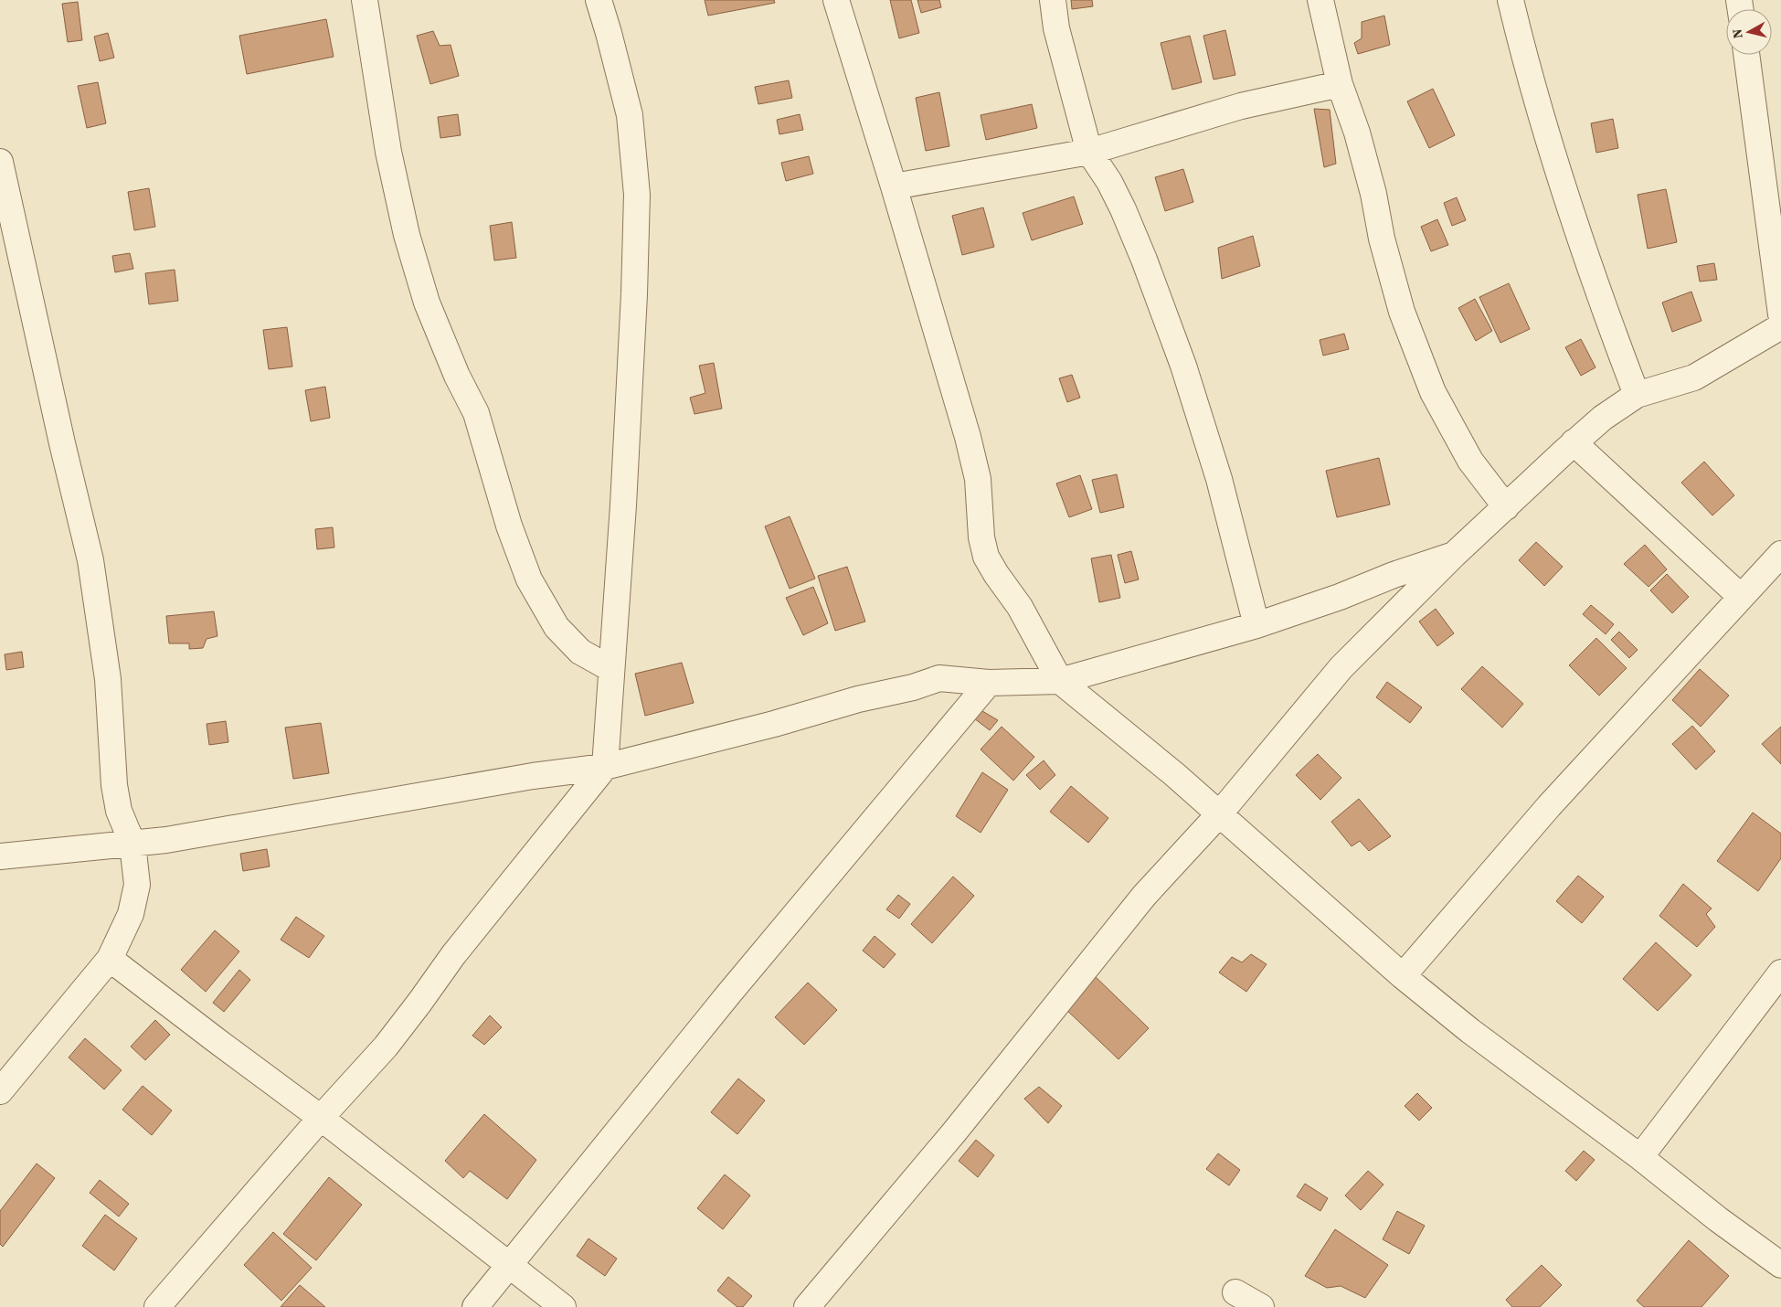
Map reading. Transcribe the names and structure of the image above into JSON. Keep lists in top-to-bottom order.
{
  "north": "left"
}
